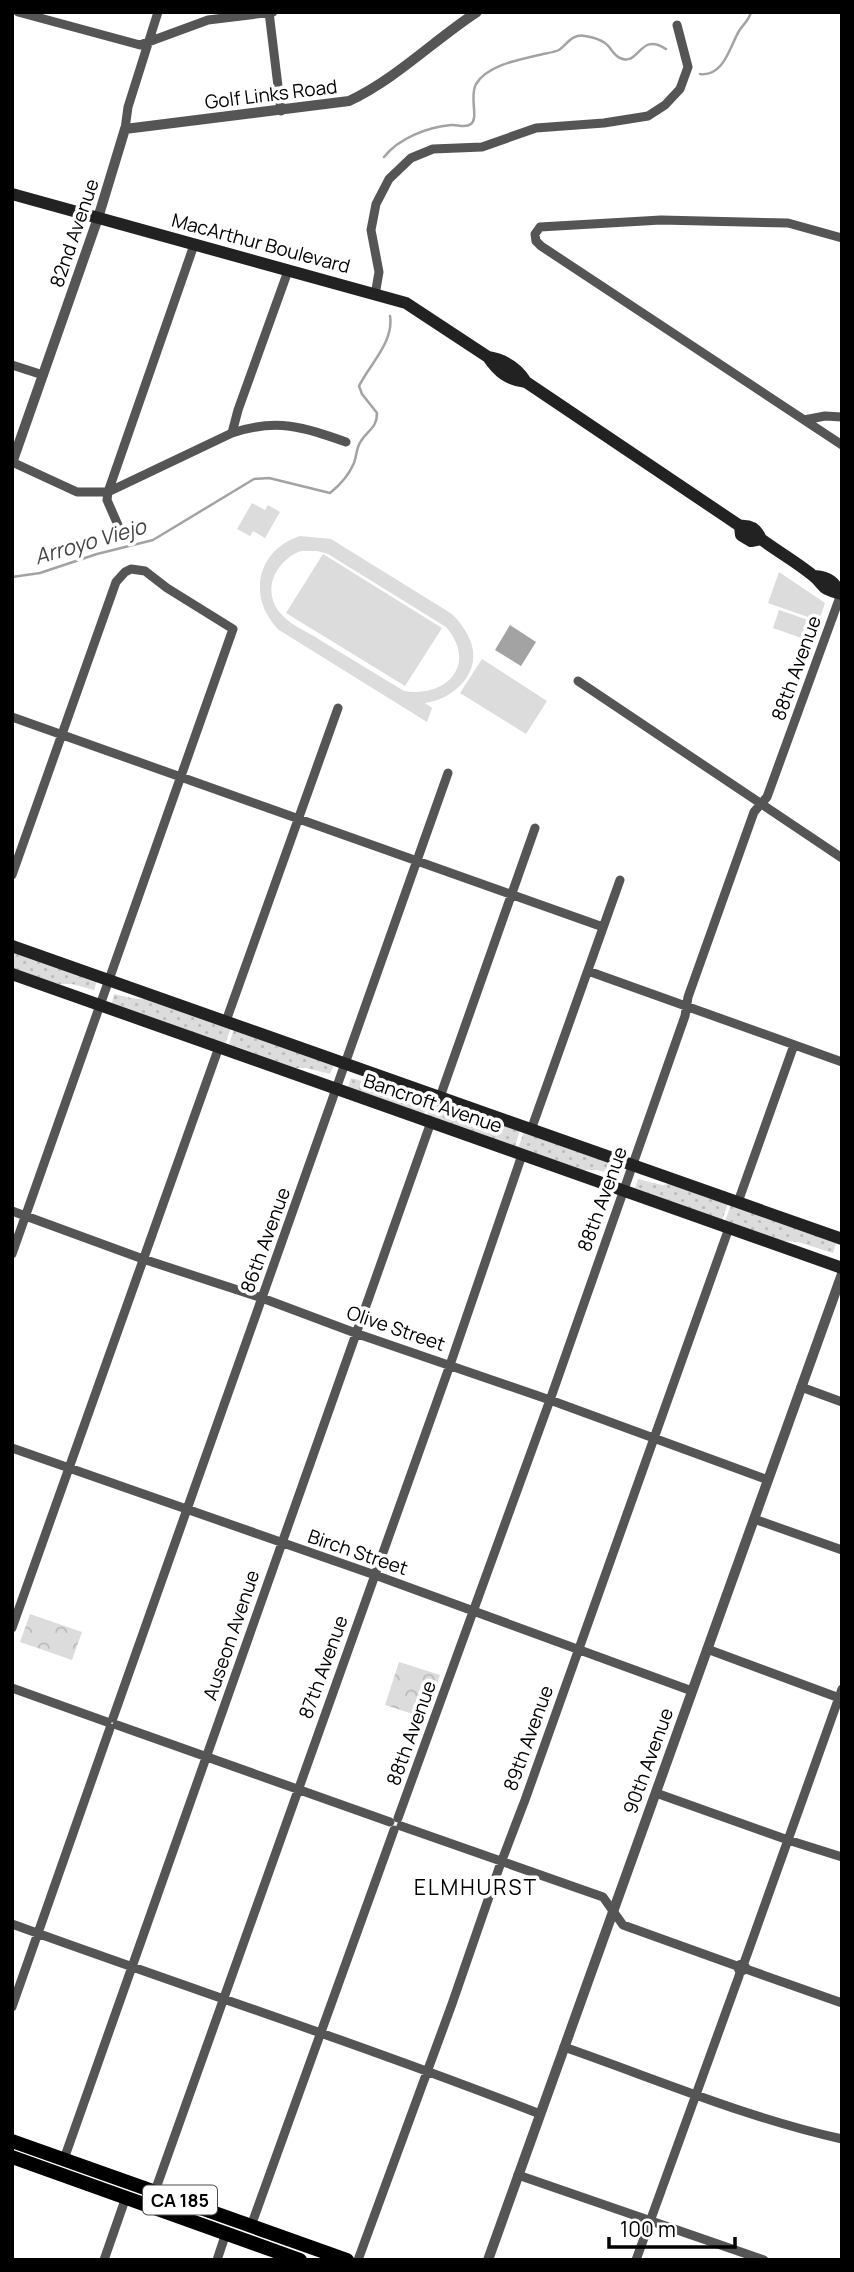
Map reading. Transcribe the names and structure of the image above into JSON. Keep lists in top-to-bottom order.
{
  "streets": {
    "main road": ["MacArthur Boulevard", "Bancroft Avenue", "CA 185"],
    "street": [
      "Golf Links Road",
      "82nd Avenue",
      "88th Avenue",
      "86th Avenue",
      "Olive Street",
      "Birch Street",
      "Auseon Avenue",
      "87th Avenue",
      "89th Avenue",
      "90th Avenue"
    ]
  },
  "crossings": [
    ["Golf Links Road", "82nd Avenue"],
    ["82nd Avenue", "MacArthur Boulevard"],
    ["MacArthur Boulevard", "88th Avenue"],
    ["88th Avenue", "Bancroft Avenue"],
    ["88th Avenue", "Olive Street"],
    ["88th Avenue", "Birch Street"],
    ["88th Avenue", "CA 185"],
    ["Bancroft Avenue", "86th Avenue"],
    ["Bancroft Avenue", "Auseon Avenue"],
    ["Bancroft Avenue", "87th Avenue"],
    ["Bancroft Avenue", "89th Avenue"],
    ["86th Avenue", "Olive Street"],
    ["86th Avenue", "Birch Street"],
    ["Olive Street", "Auseon Avenue"],
    ["Olive Street", "87th Avenue"],
    ["Olive Street", "89th Avenue"],
    ["Olive Street", "90th Avenue"],
    ["Birch Street", "Auseon Avenue"],
    ["Birch Street", "87th Avenue"],
    ["Birch Street", "89th Avenue"],
    ["Birch Street", "90th Avenue"],
    ["Auseon Avenue", "CA 185"],
    ["87th Avenue", "CA 185"]
  ],
  "districts": ["ELMHURST"],
  "water": ["Arroyo Viejo"],
  "scale_bar": "100 m"
}
